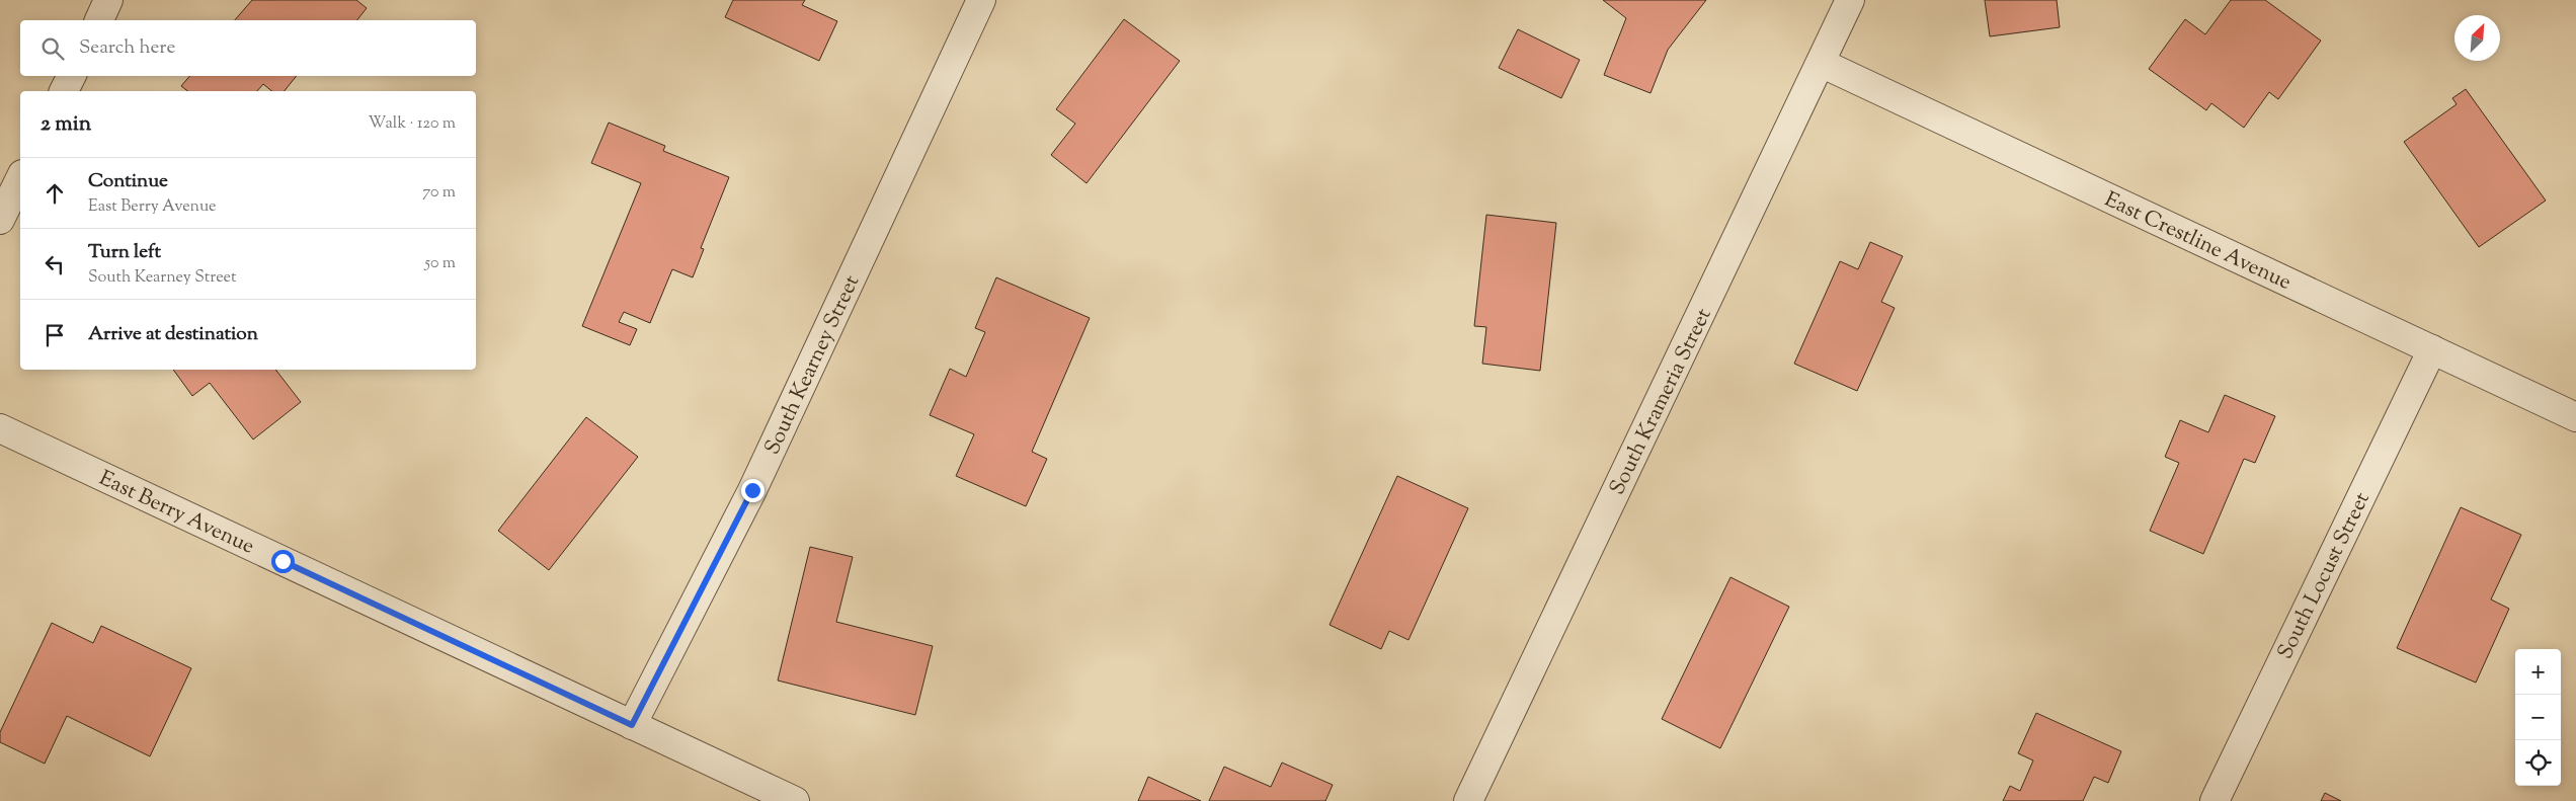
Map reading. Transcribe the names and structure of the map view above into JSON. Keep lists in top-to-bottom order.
{
  "streets": {
    "street": [
      "East Crestline Avenue",
      "South Kearney Street",
      "South Krameria Street",
      "East Berry Avenue",
      "South Locust Street"
    ]
  },
  "crossings": [
    ["East Crestline Avenue", "South Krameria Street"],
    ["East Crestline Avenue", "South Locust Street"],
    ["South Kearney Street", "East Berry Avenue"]
  ],
  "north": "top right",
  "page": {
    "search": "Search here",
    "heading": ["2 min", "Walk · 120 m"],
    "list": [
      ["Continue", "East Berry Avenue", "70 m"],
      ["Turn left", "South Kearney Street", "50 m"],
      "Arrive at destination"
    ],
    "map_buttons": ["+", "−"]
  }
}
